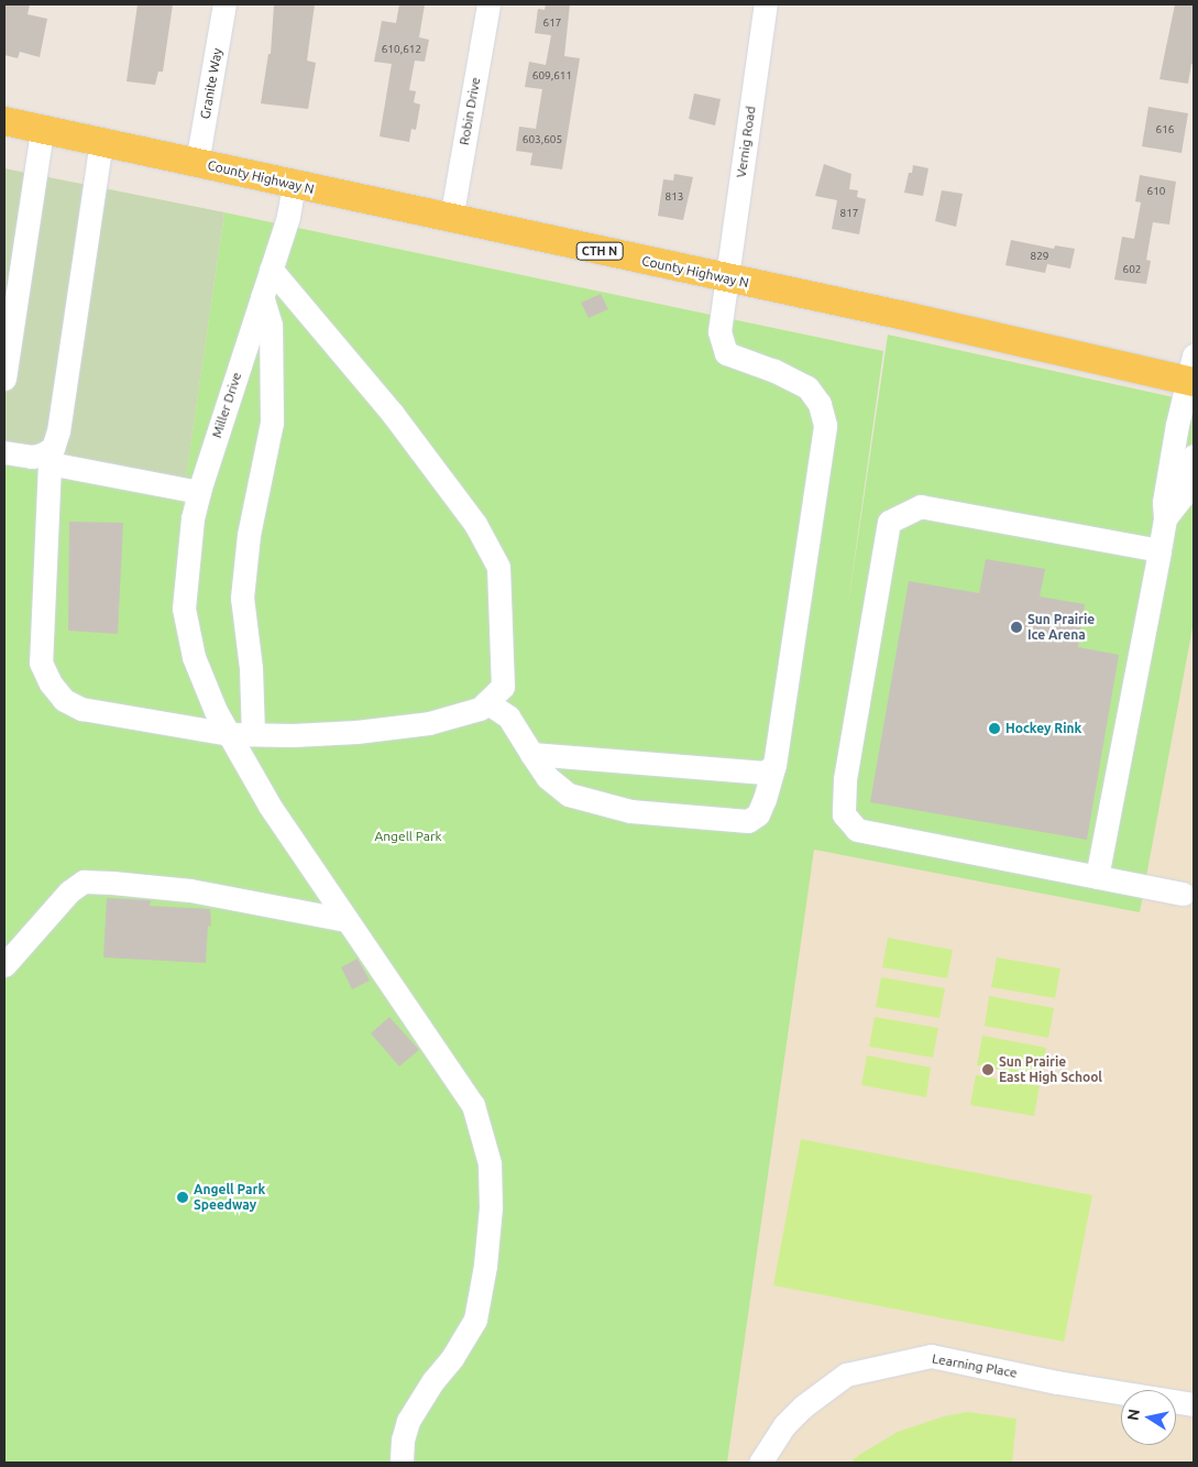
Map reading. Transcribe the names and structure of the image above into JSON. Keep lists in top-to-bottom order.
{
  "streets": {
    "main road": ["County Highway N", "CTH N"],
    "street": [
      "Granite Way",
      "Robin Drive",
      "Vernig Road",
      "Miller Drive",
      "Learning Place"
    ]
  },
  "crossings": [
    ["Granite Way", "County Highway N"],
    ["Robin Drive", "County Highway N"],
    ["Vernig Road", "County Highway N"],
    ["County Highway N", "Miller Drive"]
  ],
  "parks": ["Angell Park"],
  "places": [
    "Sun Prairie Ice Arena",
    "Hockey Rink",
    "Sun Prairie East High School",
    "Angell Park Speedway"
  ],
  "house_numbers": [
    "617",
    "610,612",
    "609,611",
    "616",
    "603,605",
    "610",
    "813",
    "817",
    "829",
    "602"
  ],
  "north": "left"
}
